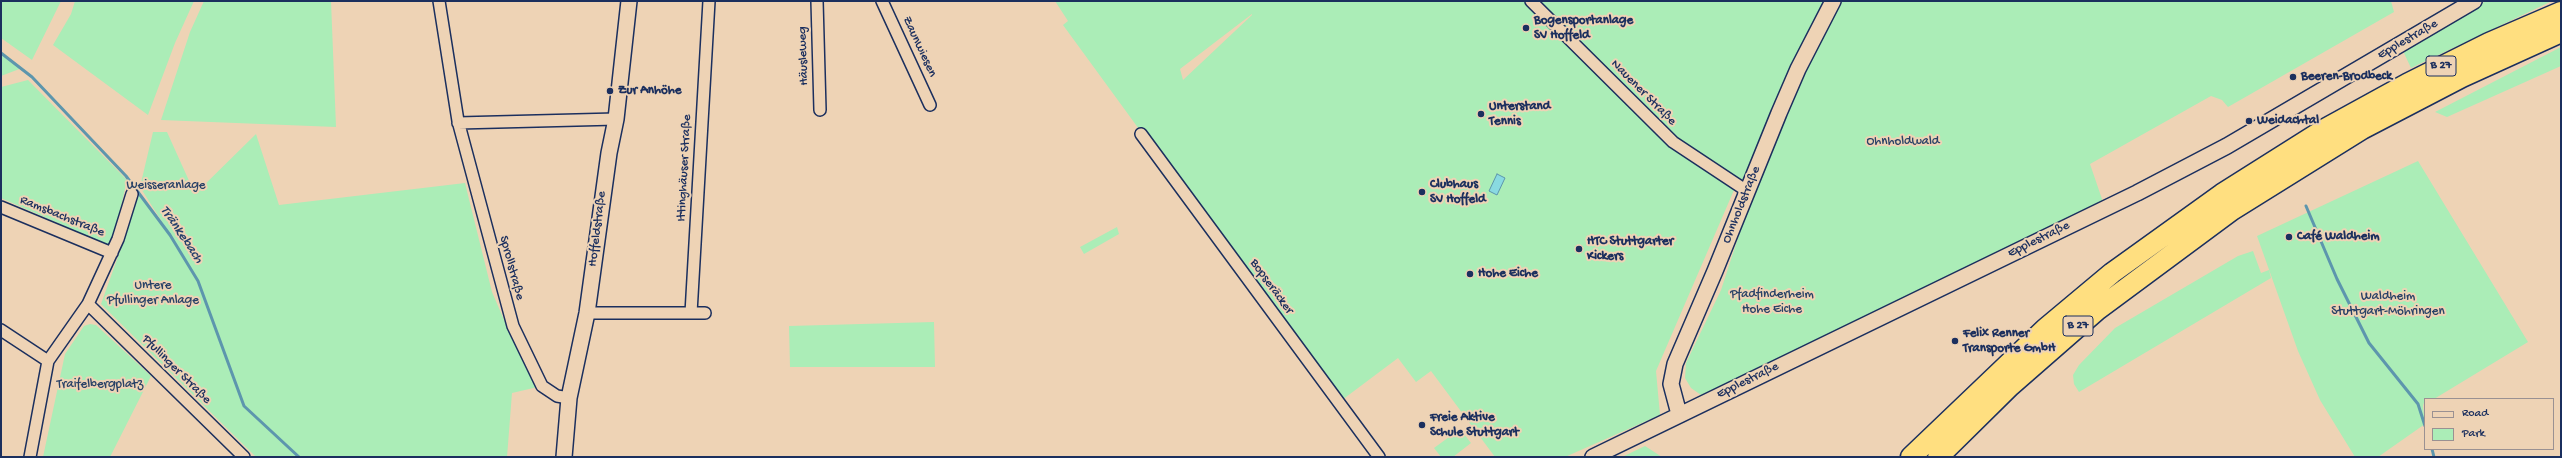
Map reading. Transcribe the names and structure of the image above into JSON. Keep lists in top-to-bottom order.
{
  "streets": {
    "highway": ["B 27"],
    "main road": ["Epplestraße", "Ohnholdstraße", "Hoffeldstraße"],
    "street": [
      "Zaunwiesen",
      "Häusleweg",
      "Nauener Straße",
      "Ittinghäuser Straße",
      "Ramsbachstraße",
      "Sprollstraße",
      "Bopseräcker",
      "Pfullinger Straße"
    ]
  },
  "crossings": [
    ["Epplestraße", "Ohnholdstraße"],
    ["Nauener Straße", "Ohnholdstraße"],
    ["Hoffeldstraße", "Sprollstraße"]
  ],
  "water": ["Tränkebach"],
  "parks": [
    "Ohnholdwald",
    "Weisseranlage",
    "Untere Pfullinger Anlage",
    "Pfadfinderheim Hohe Eiche",
    "Waldheim Stuttgart-Möhringen",
    "Traifelbergplatz"
  ],
  "places": [
    "Bogensportanlage SV Hoffeld",
    "Beeren-Brodbeck",
    "Zur Anhöhe",
    "Unterstand Tennis",
    "Weidachtal",
    "Clubhaus SV Hoffeld",
    "Café Waldheim",
    "HTC Stuttgarter Kickers",
    "Hohe Eiche",
    "Felix Renner Transporte GmbH",
    "Freie Aktive Schule Stuttgart"
  ],
  "legend": ["Road", "Park"]
}
